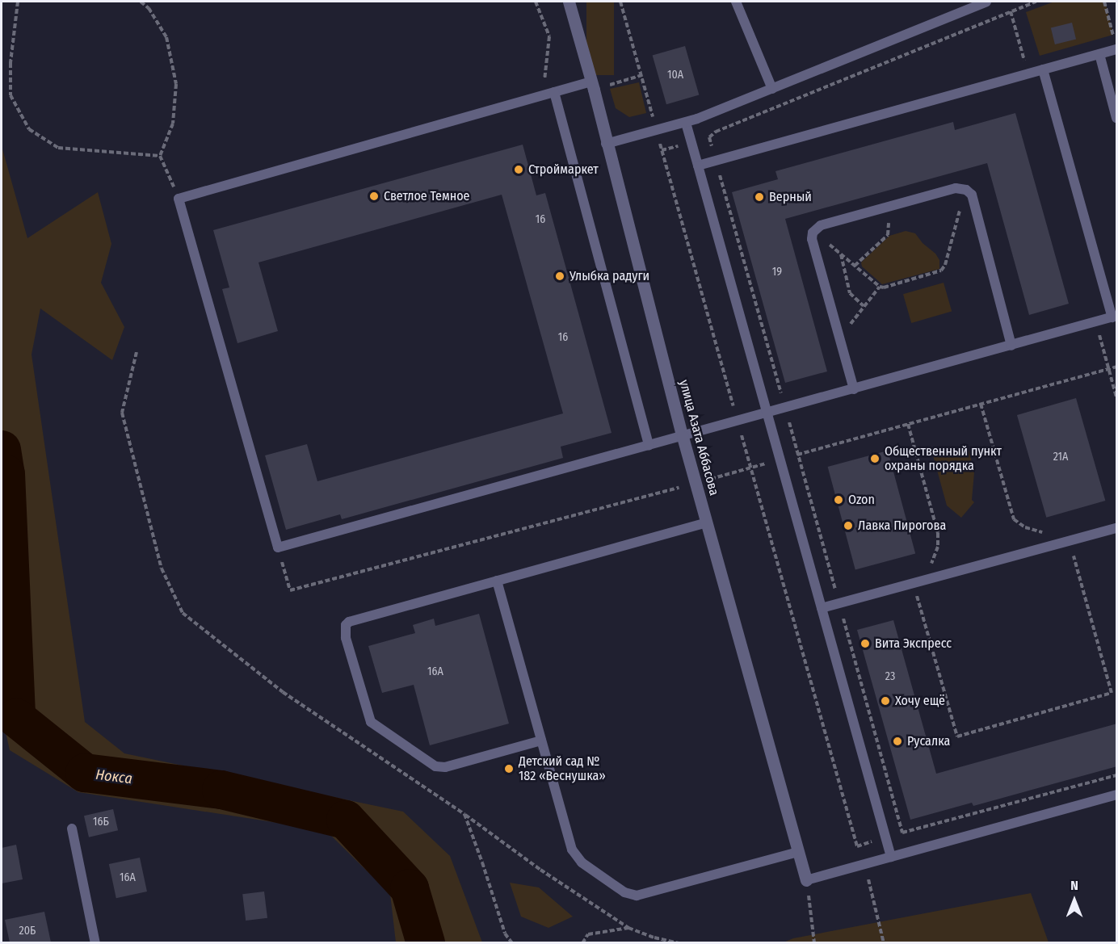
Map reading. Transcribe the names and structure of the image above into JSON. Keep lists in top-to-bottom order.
{
  "streets": {
    "street": ["улица Азата Аббасова"]
  },
  "water": ["Нокса"],
  "places": [
    "Строймаркет",
    "Светлое Темное",
    "Верный",
    "Улыбка радуги",
    "Общественный пункт охраны порядка",
    "Ozon",
    "Лавка Пирогова",
    "Вита Экспресс",
    "Хочу ещё",
    "Русалка",
    "Детский сад № 182 «Веснушка»"
  ],
  "house_numbers": [
    "10А",
    "16",
    "19",
    "16",
    "21А",
    "16А",
    "23",
    "16Б",
    "16А",
    "20Б"
  ],
  "north": "top"
}
